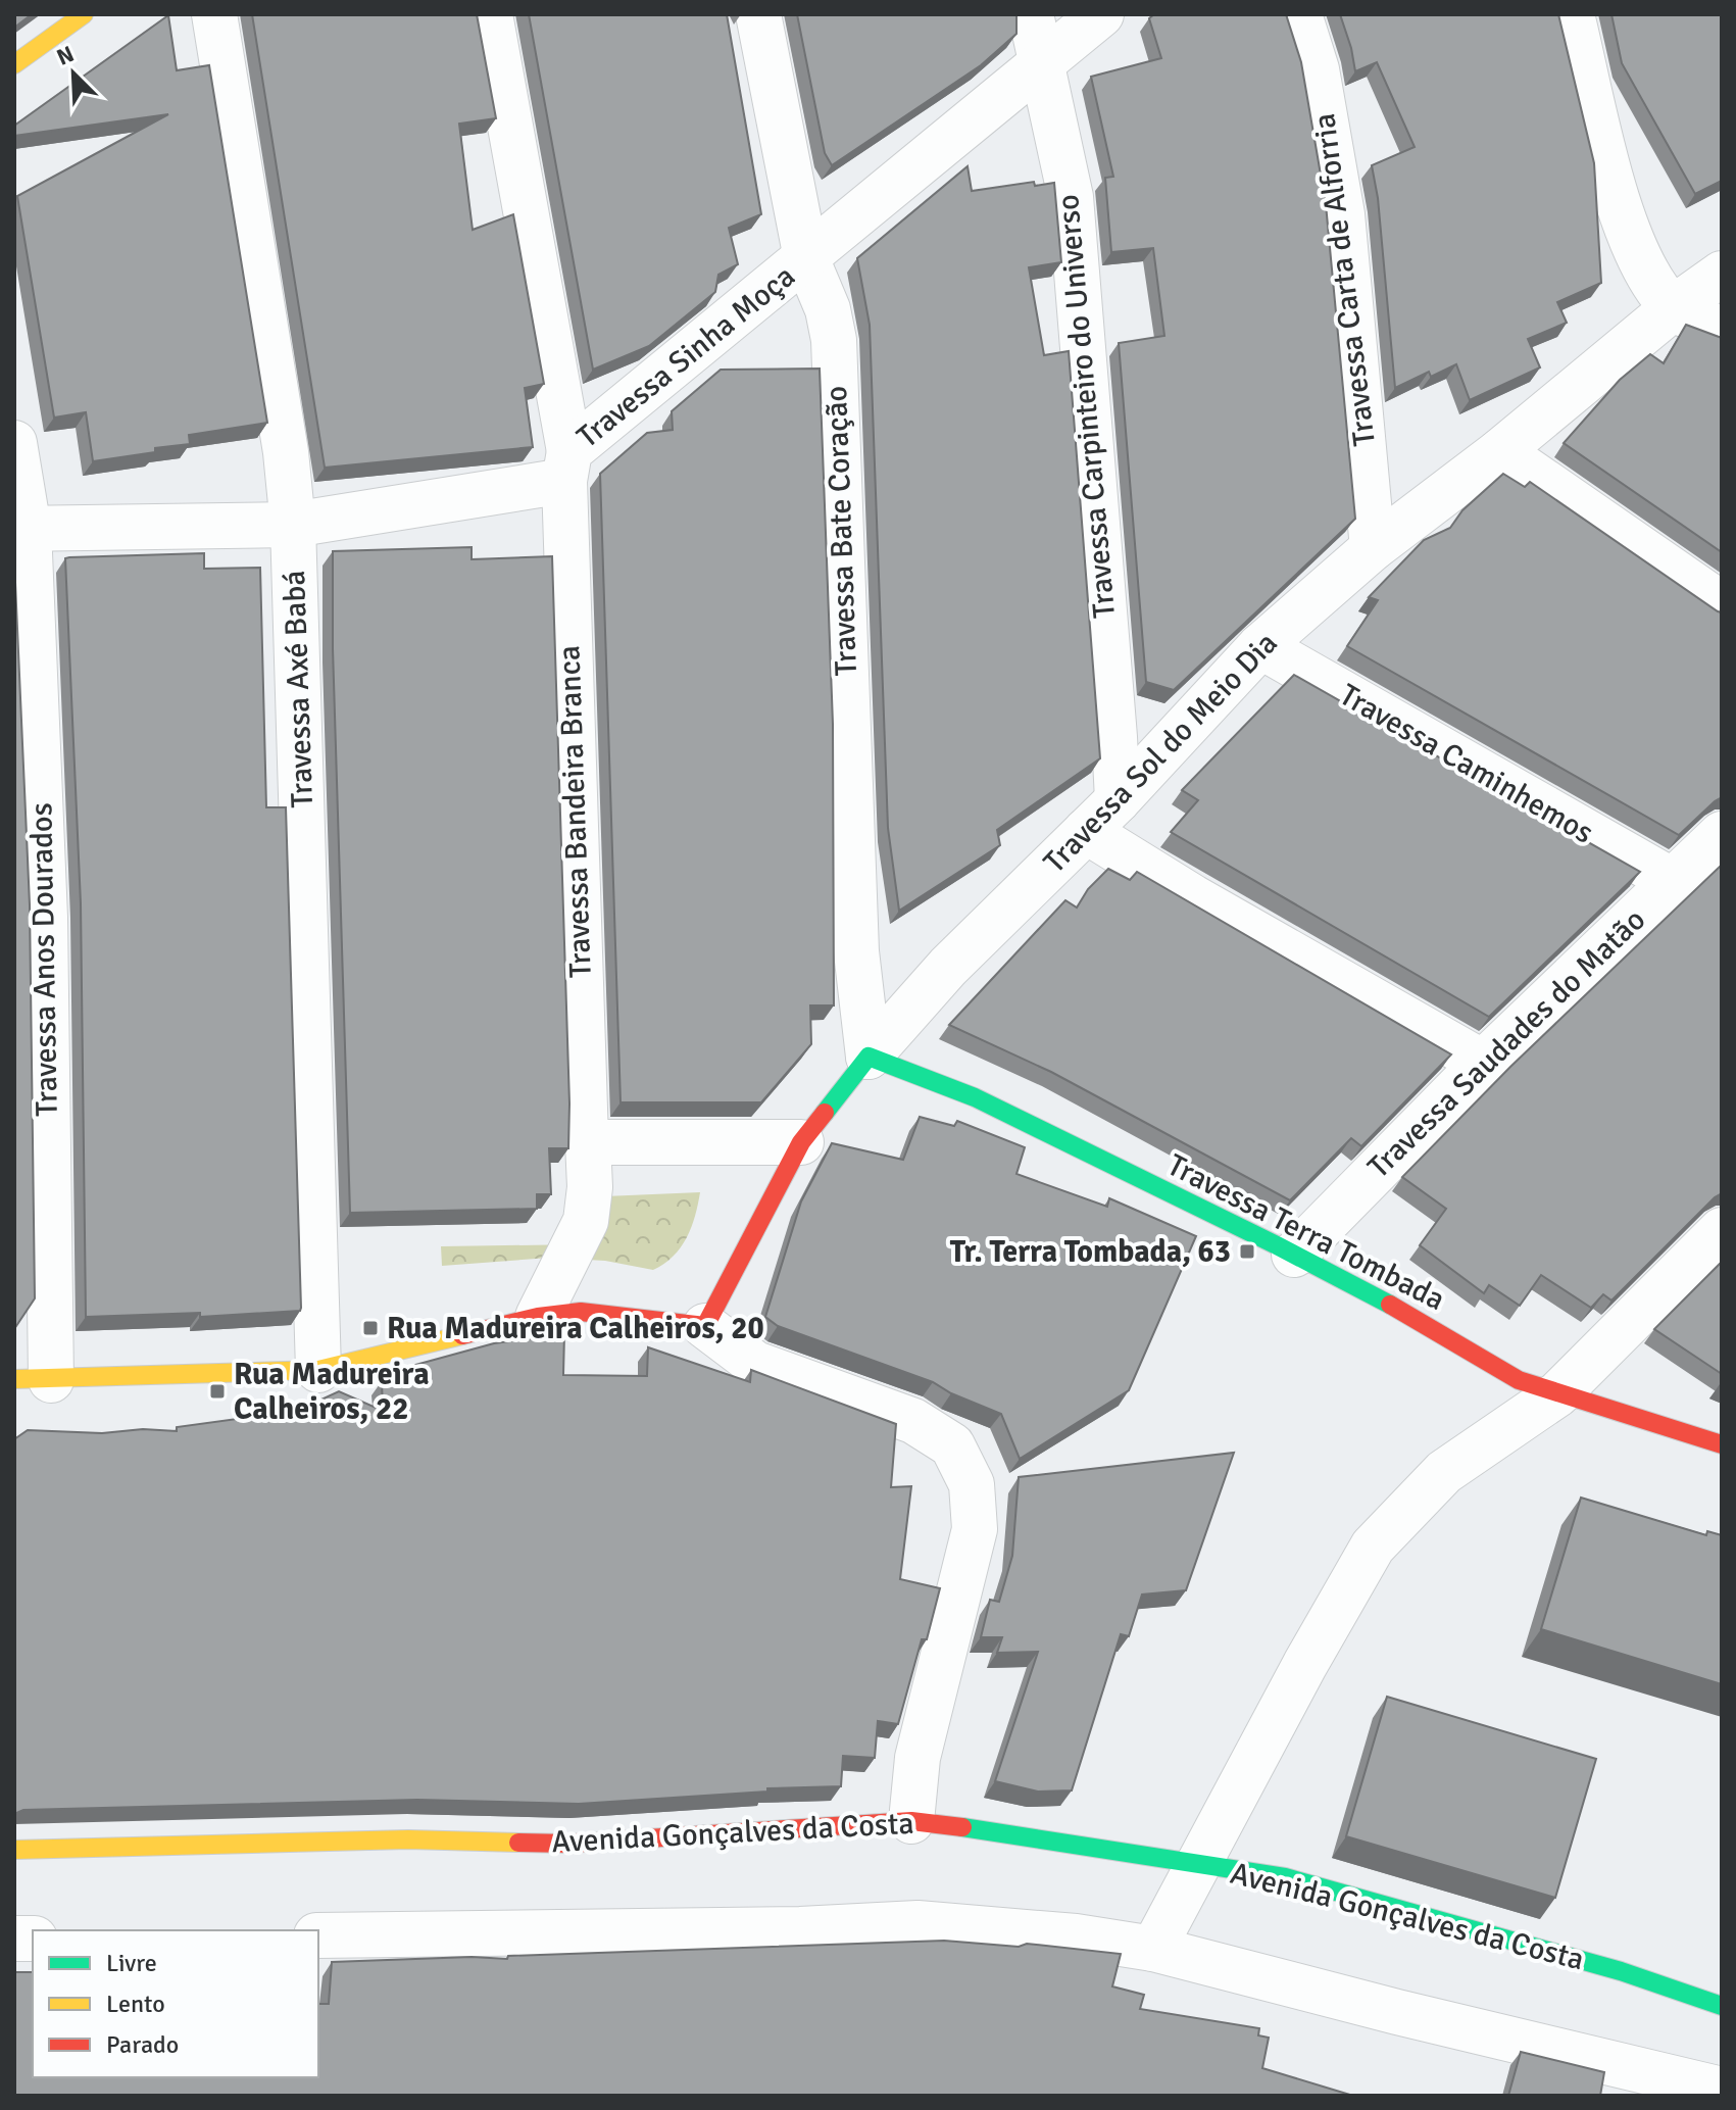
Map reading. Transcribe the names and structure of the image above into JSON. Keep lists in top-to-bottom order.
{
  "streets": {
    "street": [
      "Travessa Carta de Alforria",
      "Travessa Sinha Moça",
      "Travessa Carpinteiro do Universo",
      "Travessa Bate Coração",
      "Travessa Axé Babá",
      "Travessa Sol do Meio Dia",
      "Travessa Caminhemos",
      "Travessa Bandeira Branca",
      "Travessa Anos Dourados",
      "Travessa Saudades do Matão",
      "Travessa Terra Tombada",
      "Avenida Gonçalves da Costa"
    ]
  },
  "crossings": [
    ["Travessa Carta de Alforria", "Travessa Sol do Meio Dia"],
    ["Travessa Sinha Moça", "Travessa Carpinteiro do Universo"],
    ["Travessa Sinha Moça", "Travessa Bate Coração"],
    ["Travessa Sinha Moça", "Travessa Axé Babá"],
    ["Travessa Sinha Moça", "Travessa Bandeira Branca"],
    ["Travessa Sinha Moça", "Travessa Anos Dourados"],
    ["Travessa Carpinteiro do Universo", "Travessa Sol do Meio Dia"],
    ["Travessa Bate Coração", "Travessa Sol do Meio Dia"],
    ["Travessa Bate Coração", "Travessa Terra Tombada"],
    ["Travessa Sol do Meio Dia", "Travessa Caminhemos"],
    ["Travessa Sol do Meio Dia", "Travessa Terra Tombada"],
    ["Travessa Caminhemos", "Travessa Saudades do Matão"],
    ["Travessa Saudades do Matão", "Travessa Terra Tombada"]
  ],
  "places": {
    "transit": ["Tr. Terra Tombada, 63", "Rua Madureira Calheiros, 20", "Rua Madureira Calheiros, 22"]
  },
  "legend": ["Livre", "Lento", "Parado"],
  "north": "top left"
}
